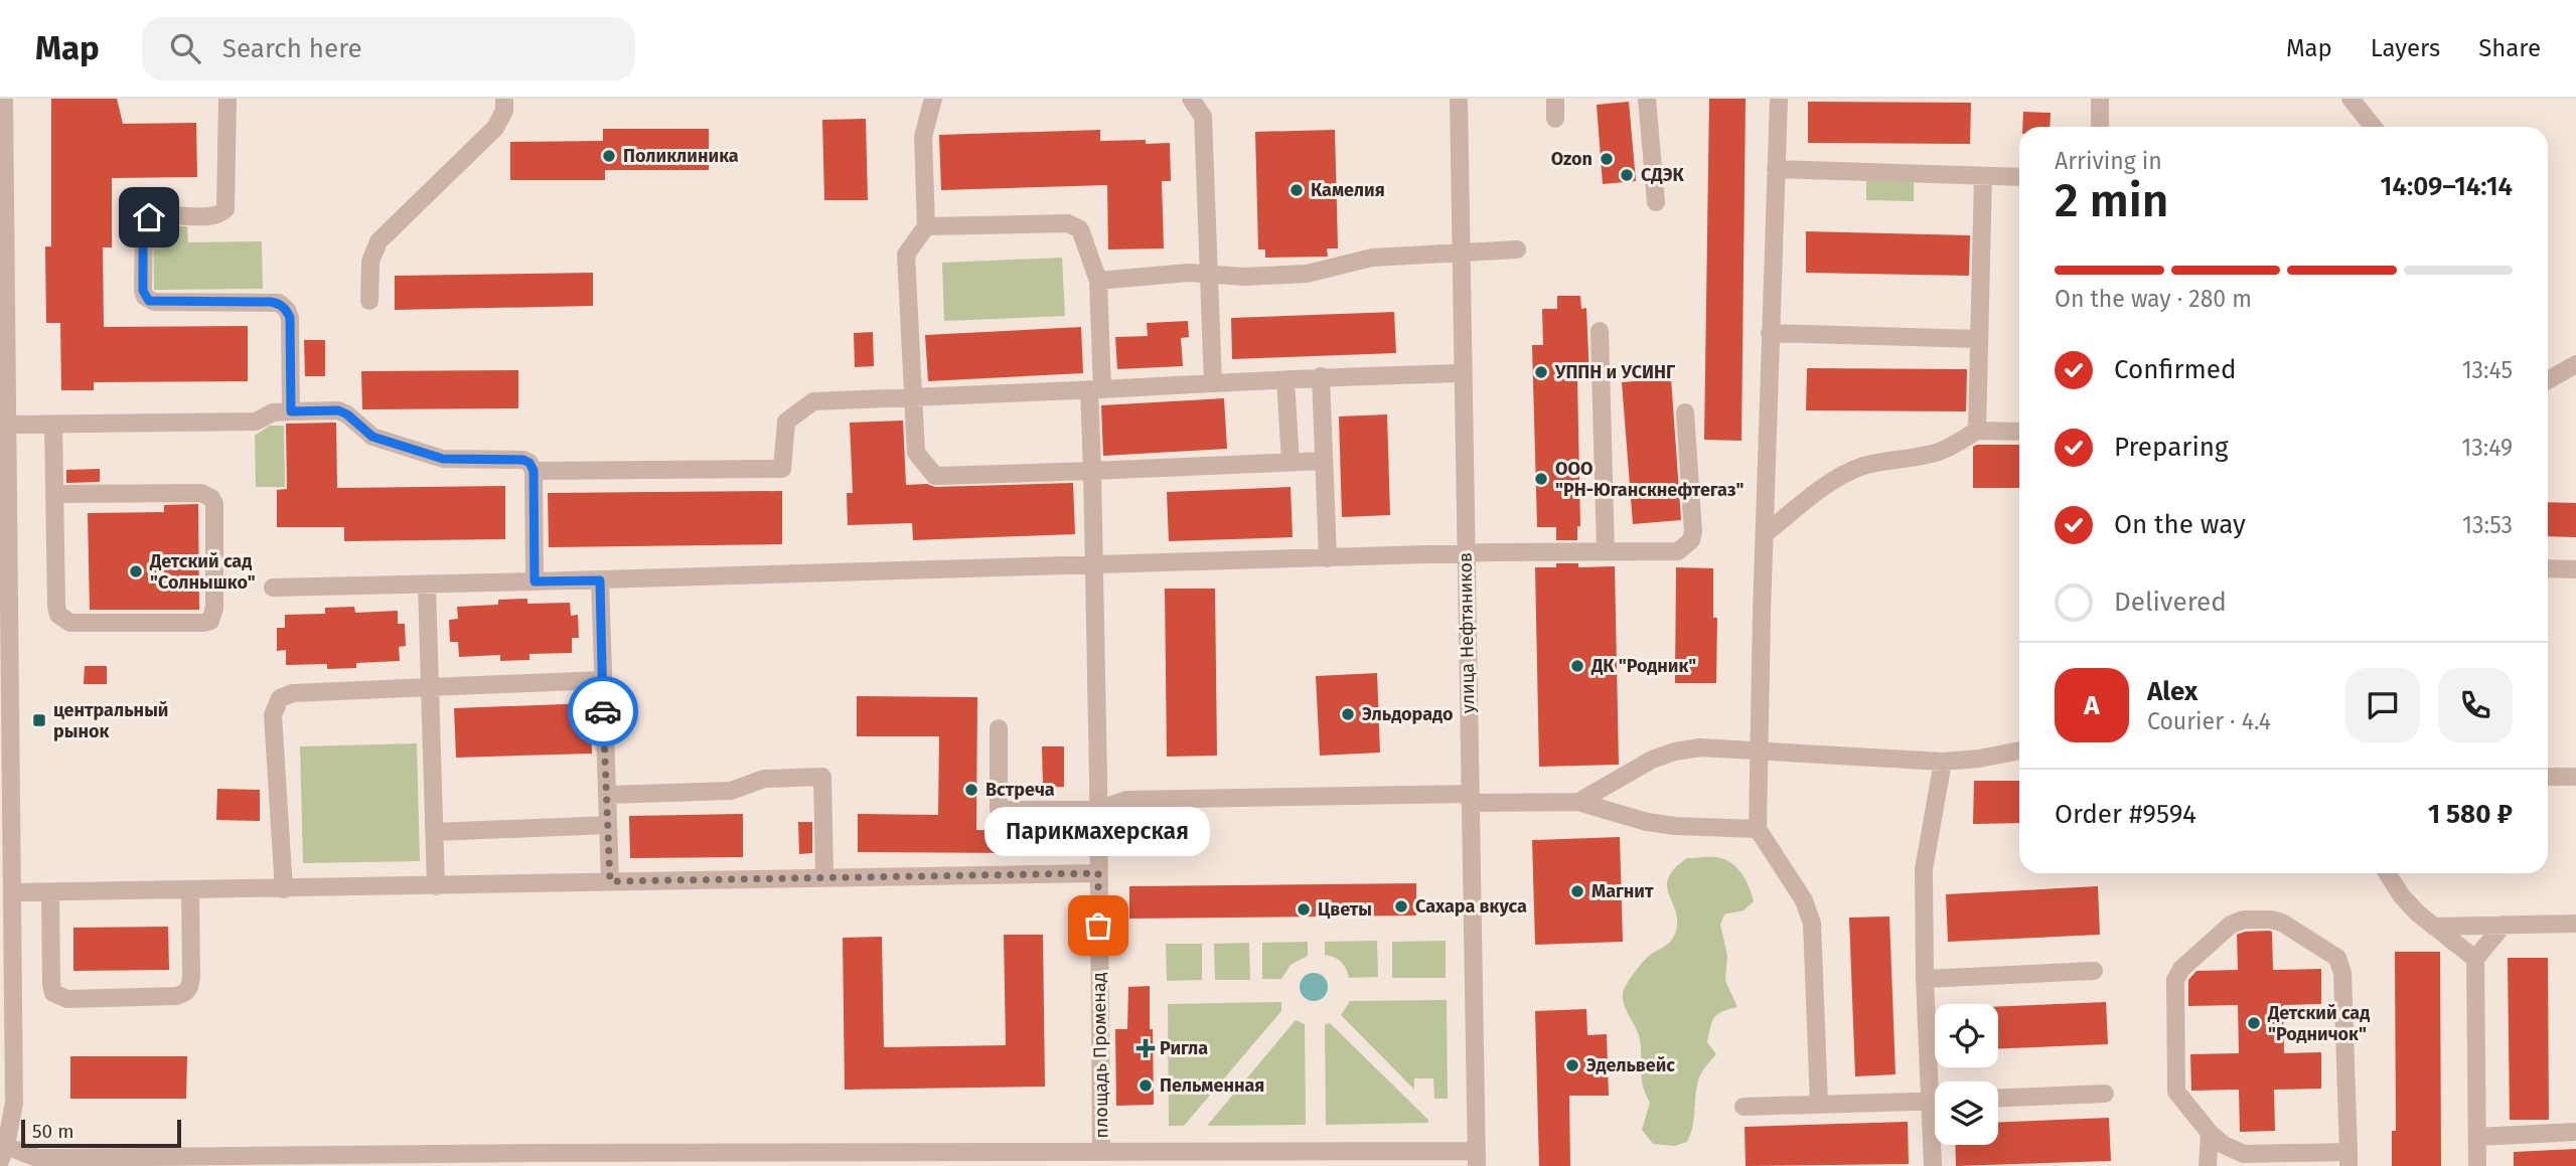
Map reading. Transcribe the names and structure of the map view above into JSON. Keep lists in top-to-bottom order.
{
  "streets": {
    "street": ["улица Нефтяников", "площадь Променад"]
  },
  "places": {
    "other": [
      "Поликлиника",
      "Ozon",
      "СДЭК",
      "Камелия",
      "УППН и УСИНГ",
      "ООО \"РН-Юганскнефтегаз\"",
      "Детский сад \"Солнышко\"",
      "ДК \"Родник\"",
      "Эльдорадо",
      "Встреча",
      "Магнит",
      "Сахара вкуса",
      "Цветы",
      "Парикмахерская",
      "Детский сад \"Родничок\"",
      "Эдельвейс",
      "Пельменная"
    ],
    "transit": ["центральный рынок"],
    "health": ["Ригла"]
  },
  "scale_bar": "50 m",
  "page": {
    "header": "Map",
    "search": "Search here",
    "nav": ["Map", "Layers", "Share"],
    "heading": ["2 min", "Arriving in", "14:09–14:14"],
    "panel": [
      "Alex",
      "Courier · 4.4",
      "Order #9594",
      "1 580 ₽"
    ],
    "bar": "On the way · 280 m",
    "list": [
      ["Confirmed", "13:45"],
      ["Preparing", "13:49"],
      ["On the way", "13:53"],
      "Delivered"
    ],
    "round": "A",
    "bubble": "Парикмахерская",
    "scale": "50 m"
  }
}
